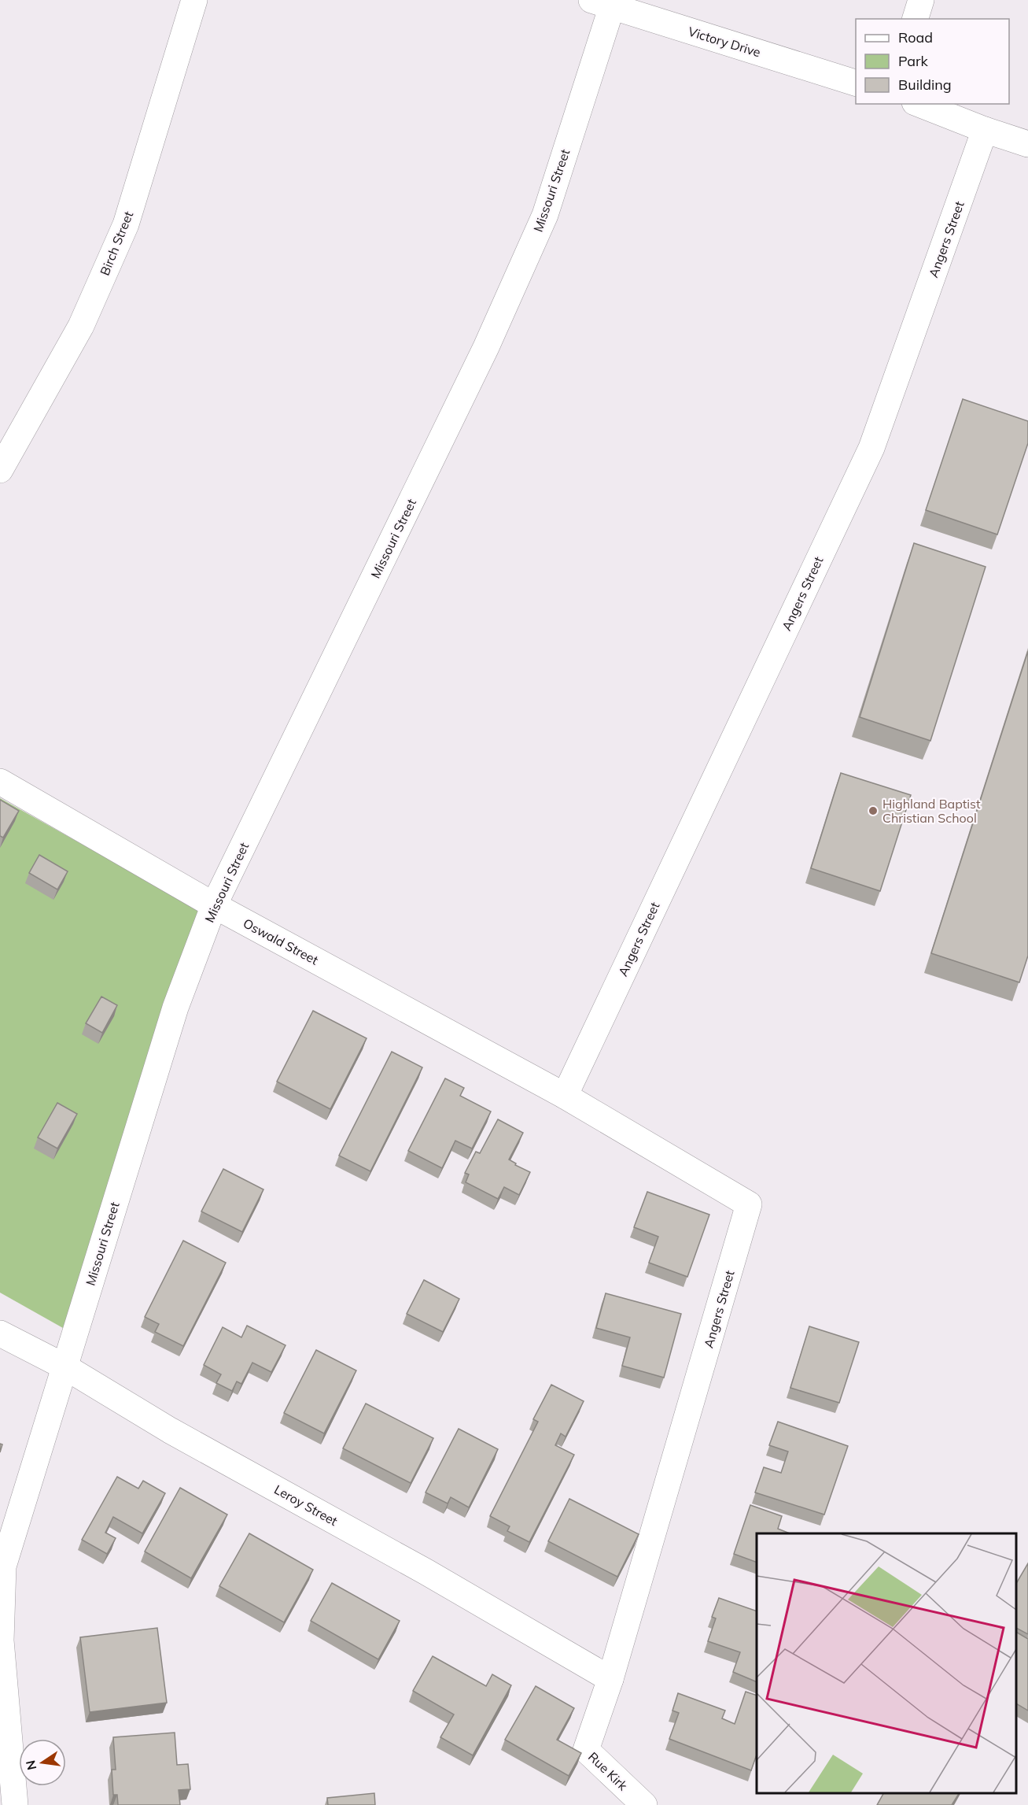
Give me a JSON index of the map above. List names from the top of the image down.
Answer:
{
  "streets": {
    "street": [
      "Victory Drive",
      "Missouri Street",
      "Angers Street",
      "Birch Street",
      "Oswald Street",
      "Leroy Street",
      "Rue Kirk"
    ]
  },
  "crossings": [
    ["Victory Drive", "Missouri Street"],
    ["Missouri Street", "Oswald Street"],
    ["Missouri Street", "Leroy Street"],
    ["Angers Street", "Oswald Street"],
    ["Angers Street", "Leroy Street"],
    ["Angers Street", "Rue Kirk"],
    ["Leroy Street", "Rue Kirk"]
  ],
  "places": ["Highland Baptist Christian School"],
  "legend": ["Road", "Park", "Building"],
  "north": "left"
}
